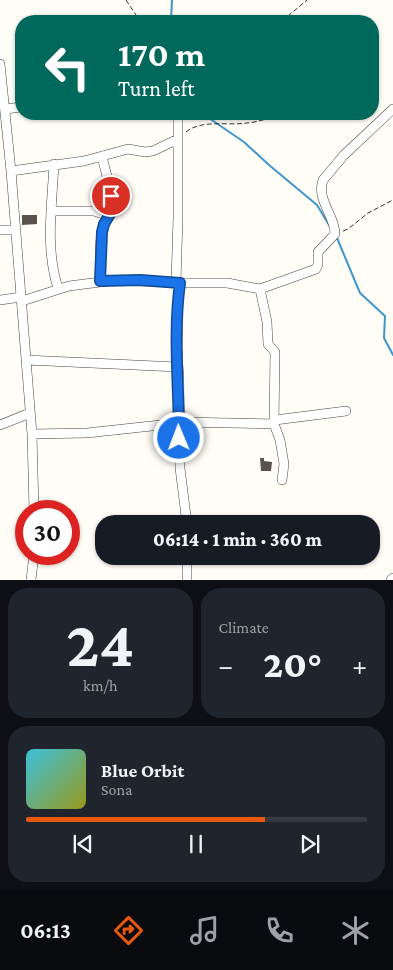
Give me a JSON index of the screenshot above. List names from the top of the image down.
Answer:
{
  "page": {
    "turn": ["170 m", "Turn left"],
    "limit": "30",
    "trip": "06:14 · 1 min · 360 m",
    "tile": [
      ["24", "km/h"],
      "Climate"
    ],
    "heat": ["−", "20°", "+"],
    "song": ["Blue Orbit", "Sona"],
    "tabs": "06:13"
  }
}
